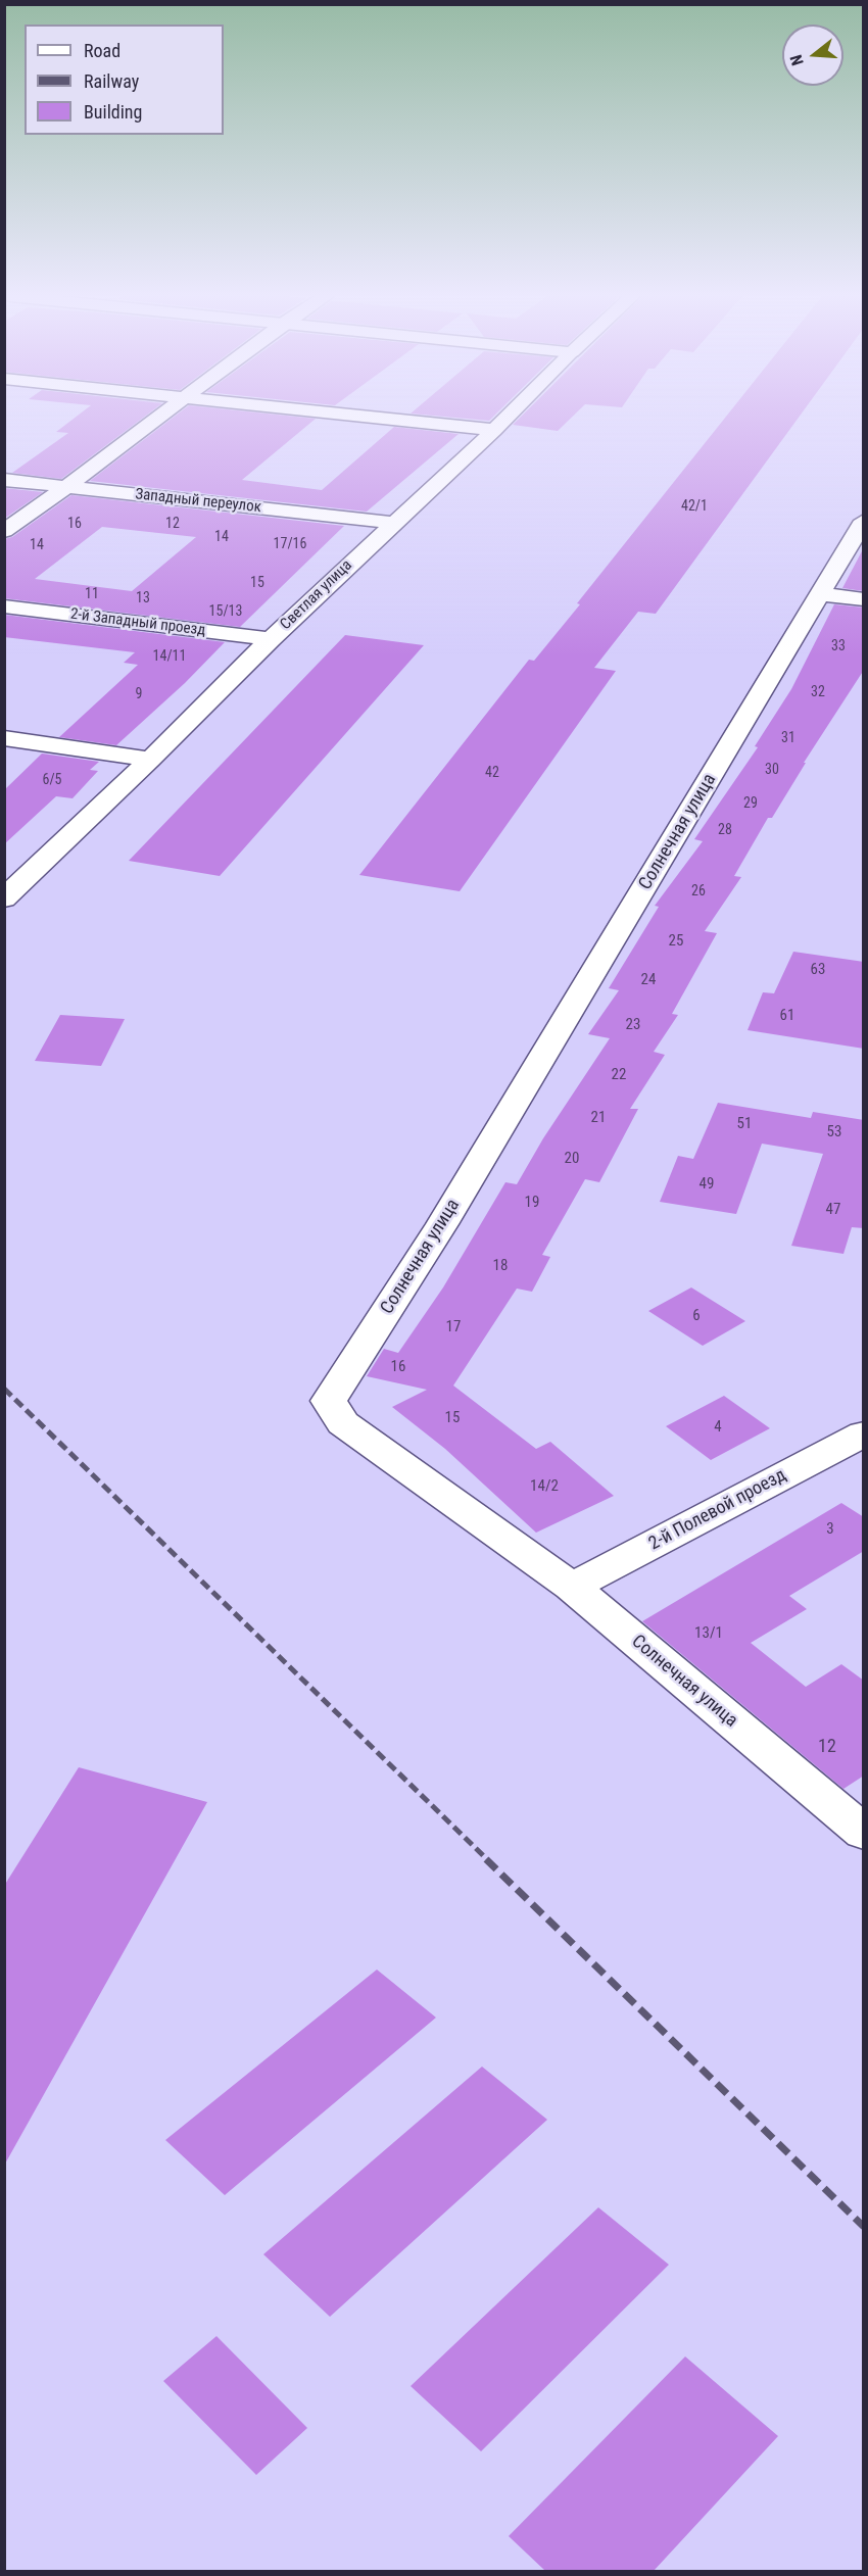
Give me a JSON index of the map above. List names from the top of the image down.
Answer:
{
  "streets": {
    "street": [
      "Западный переулок",
      "Светлая улица",
      "2-й Западный проезд",
      "Солнечная улица",
      "2-й Полевой проезд"
    ]
  },
  "crossings": [
    ["Западный переулок", "Светлая улица"],
    ["Светлая улица", "2-й Западный проезд"],
    ["Солнечная улица", "2-й Полевой проезд"]
  ],
  "house_numbers": [
    "42/1",
    "16",
    "12",
    "14",
    "17/16",
    "14",
    "15",
    "11",
    "13",
    "15/13",
    "33",
    "14/11",
    "32",
    "9",
    "31",
    "30",
    "42",
    "6/5",
    "29",
    "28",
    "26",
    "25",
    "63",
    "24",
    "61",
    "23",
    "22",
    "21",
    "51",
    "53",
    "20",
    "49",
    "19",
    "47",
    "18",
    "6",
    "17",
    "16",
    "15",
    "4",
    "14/2",
    "3",
    "13/1",
    "12"
  ],
  "legend": ["Road", "Railway", "Building"],
  "north": "left"
}
